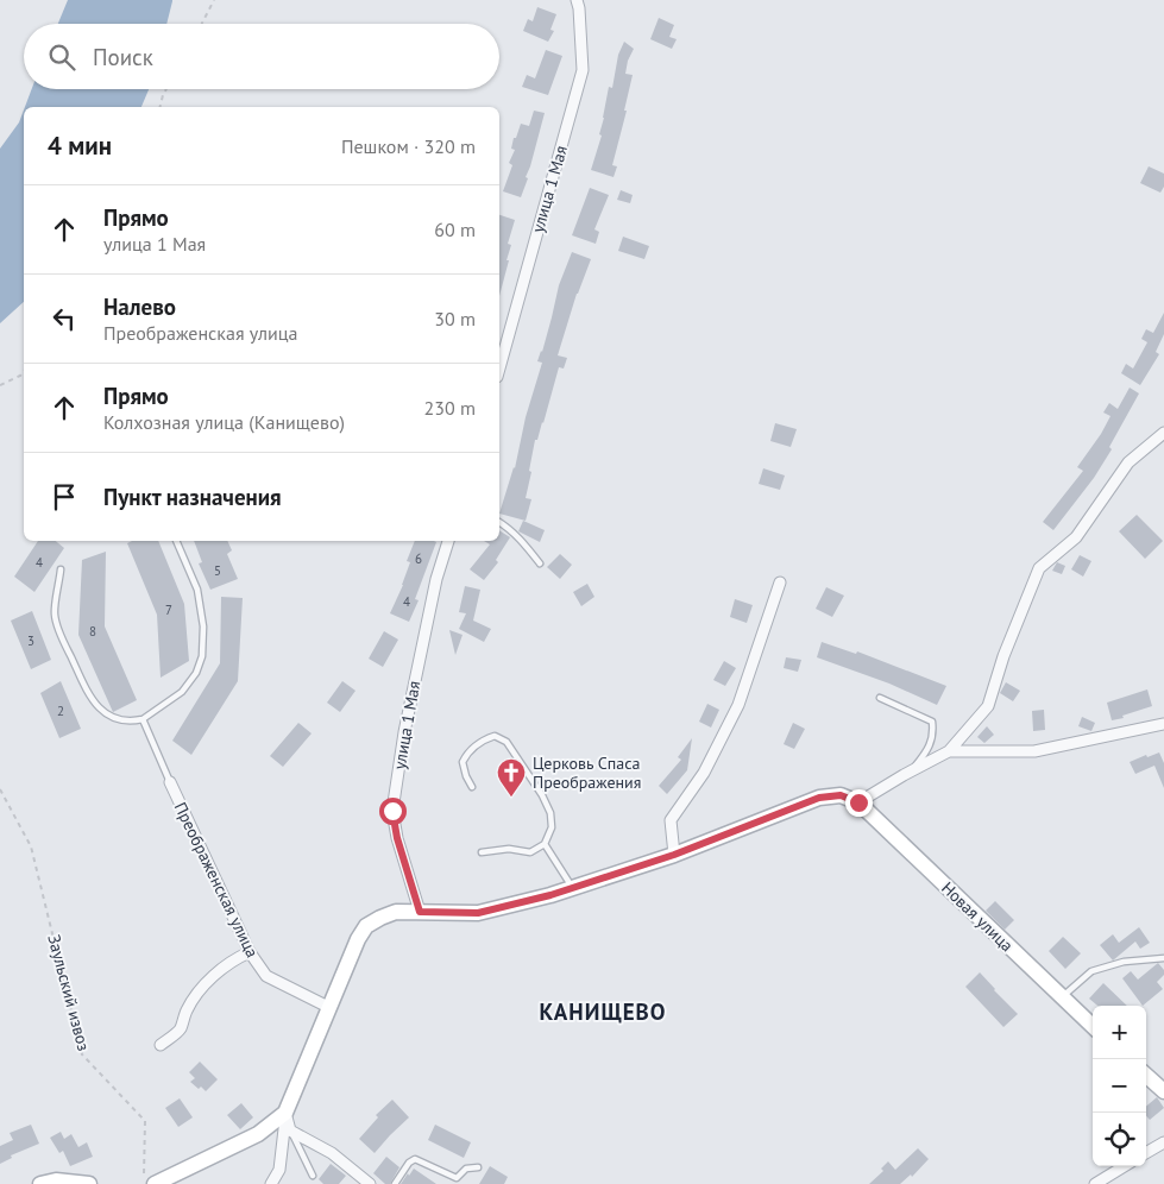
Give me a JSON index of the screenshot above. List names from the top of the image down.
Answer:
{
  "streets": {
    "street": ["улица 1 Мая", "Преображенская улица", "Новая улица"],
    "path": ["Заульский извоз"]
  },
  "districts": ["КАНИЩЕВО"],
  "places": {
    "church": ["Церковь Спаса Преображения"]
  },
  "house_numbers": [
    "6",
    "4",
    "5",
    "4",
    "7",
    "8",
    "3",
    "2"
  ],
  "page": {
    "search": "Поиск",
    "heading": ["4 мин", "Пешком · 320 m"],
    "list": [
      ["Прямо", "улица 1 Мая", "60 m"],
      ["Налево", "Преображенская улица", "30 m"],
      ["Прямо", "Колхозная улица (Канищево)", "230 m"],
      "Пункт назначения"
    ],
    "map_buttons": ["+", "−"]
  }
}
